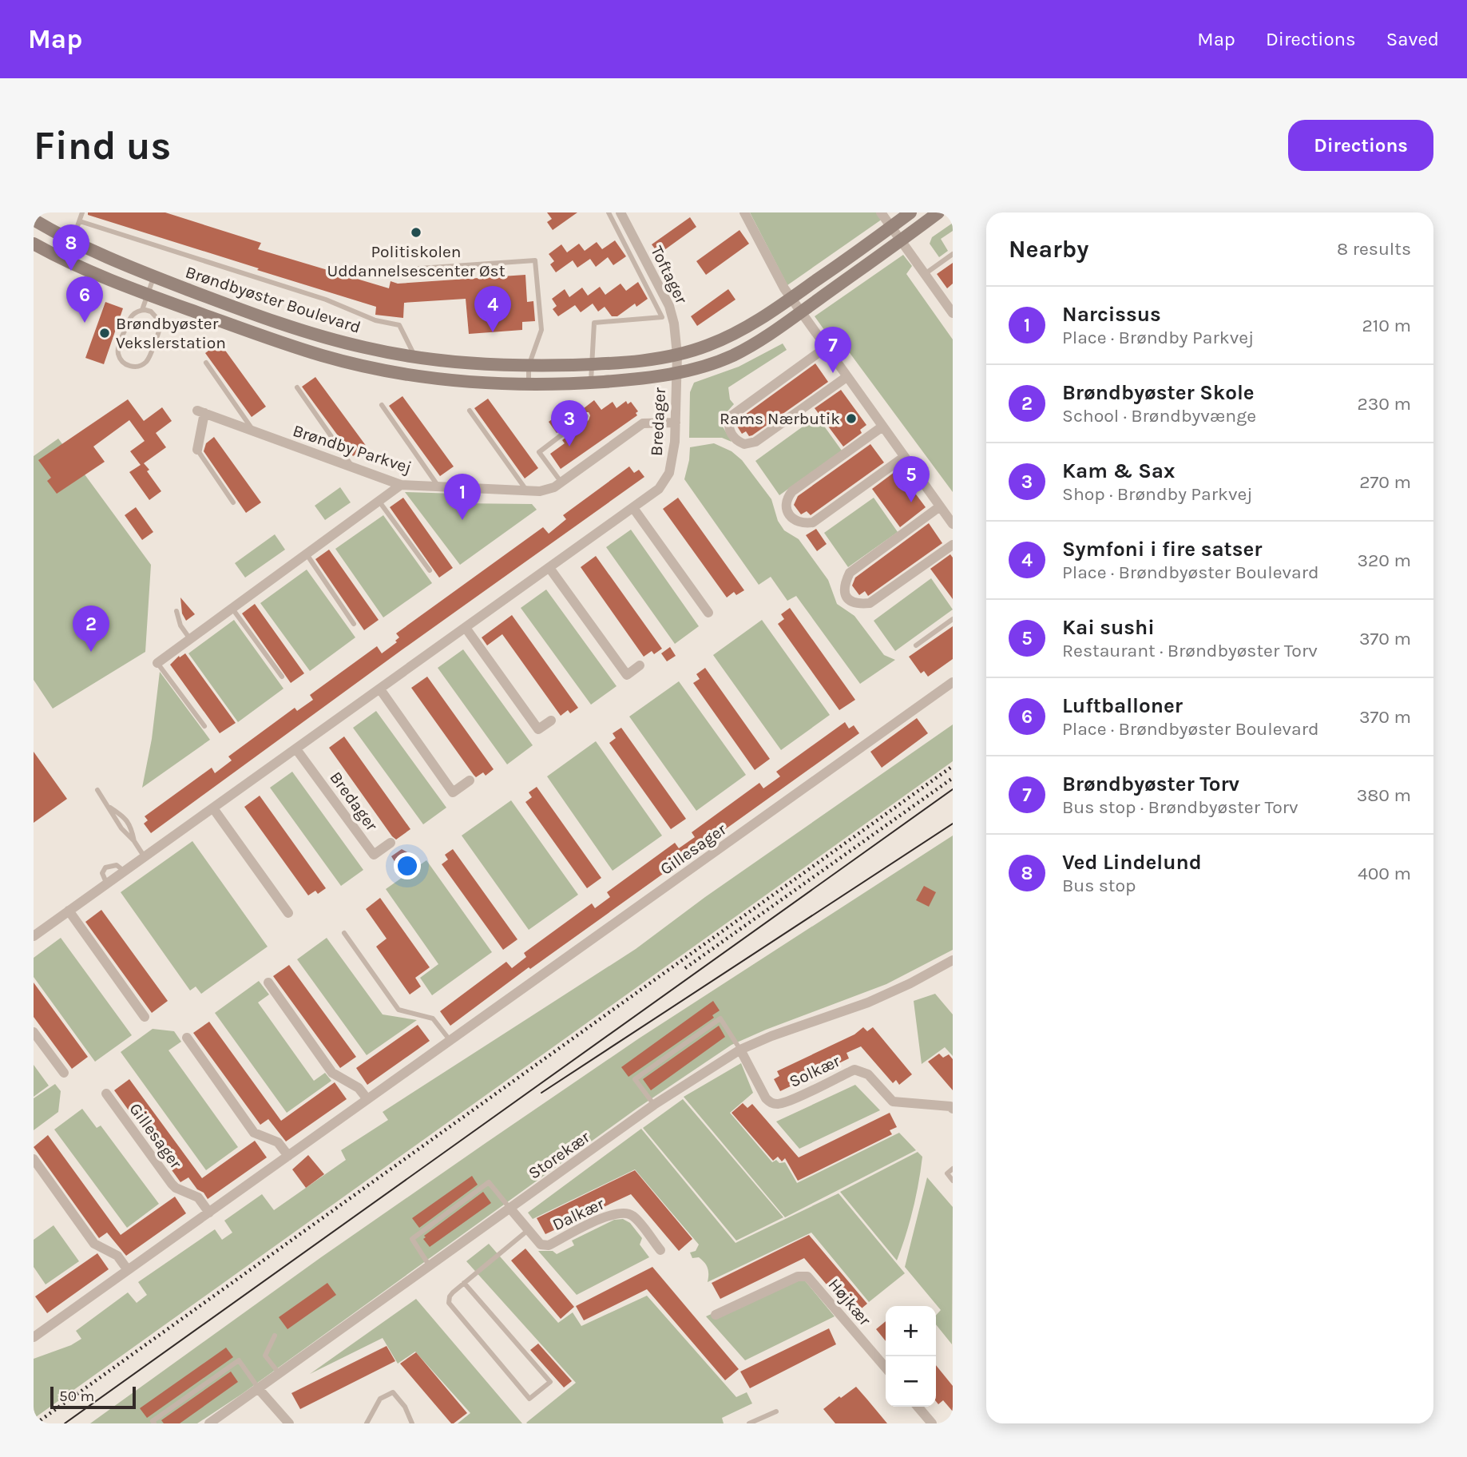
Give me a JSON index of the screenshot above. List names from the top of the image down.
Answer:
{
  "streets": {
    "street": [
      "Toftager",
      "Brøndbyøster Boulevard",
      "Bredager",
      "Brøndby Parkvej",
      "Gillesager",
      "Solkær",
      "Storekær",
      "Dalkær",
      "Højkær"
    ]
  },
  "crossings": [
    ["Toftager", "Brøndbyøster Boulevard"],
    ["Toftager", "Bredager"],
    ["Brøndbyøster Boulevard", "Bredager"],
    ["Bredager", "Brøndby Parkvej"],
    ["Solkær", "Storekær"],
    ["Storekær", "Dalkær"]
  ],
  "places": ["Politiskolen Uddannelsescenter Øst", "Brøndbyøster Vekslerstation", "Rams Nærbutik"],
  "scale_bar": "50 m",
  "page": {
    "header": "Map",
    "nav": ["Map", "Directions", "Saved"],
    "buttons": "Directions",
    "title": "Find us",
    "heading": ["Nearby", "8 results"],
    "pins": [
      "8",
      "6",
      "4",
      "7",
      "3",
      "5",
      "1",
      "2"
    ],
    "list": [
      {
        "mark": "1",
        "name": "Narcissus",
        "note": "Place · Brøndby Parkvej",
        "value": "210 m"
      },
      {
        "mark": "2",
        "name": "Brøndbyøster Skole",
        "note": "School · Brøndbyvænge",
        "value": "230 m"
      },
      {
        "mark": "3",
        "name": "Kam & Sax",
        "note": "Shop · Brøndby Parkvej",
        "value": "270 m"
      },
      {
        "mark": "4",
        "name": "Symfoni i fire satser",
        "note": "Place · Brøndbyøster Boulevard",
        "value": "320 m"
      },
      {
        "mark": "5",
        "name": "Kai sushi",
        "note": "Restaurant · Brøndbyøster Torv",
        "value": "370 m"
      },
      {
        "mark": "6",
        "name": "Luftballoner",
        "note": "Place · Brøndbyøster Boulevard",
        "value": "370 m"
      },
      {
        "mark": "7",
        "name": "Brøndbyøster Torv",
        "note": "Bus stop · Brøndbyøster Torv",
        "value": "380 m"
      },
      {
        "mark": "8",
        "name": "Ved Lindelund",
        "note": "Bus stop",
        "value": "400 m"
      }
    ],
    "map_buttons": ["+", "−"],
    "scale": "50 m"
  }
}
